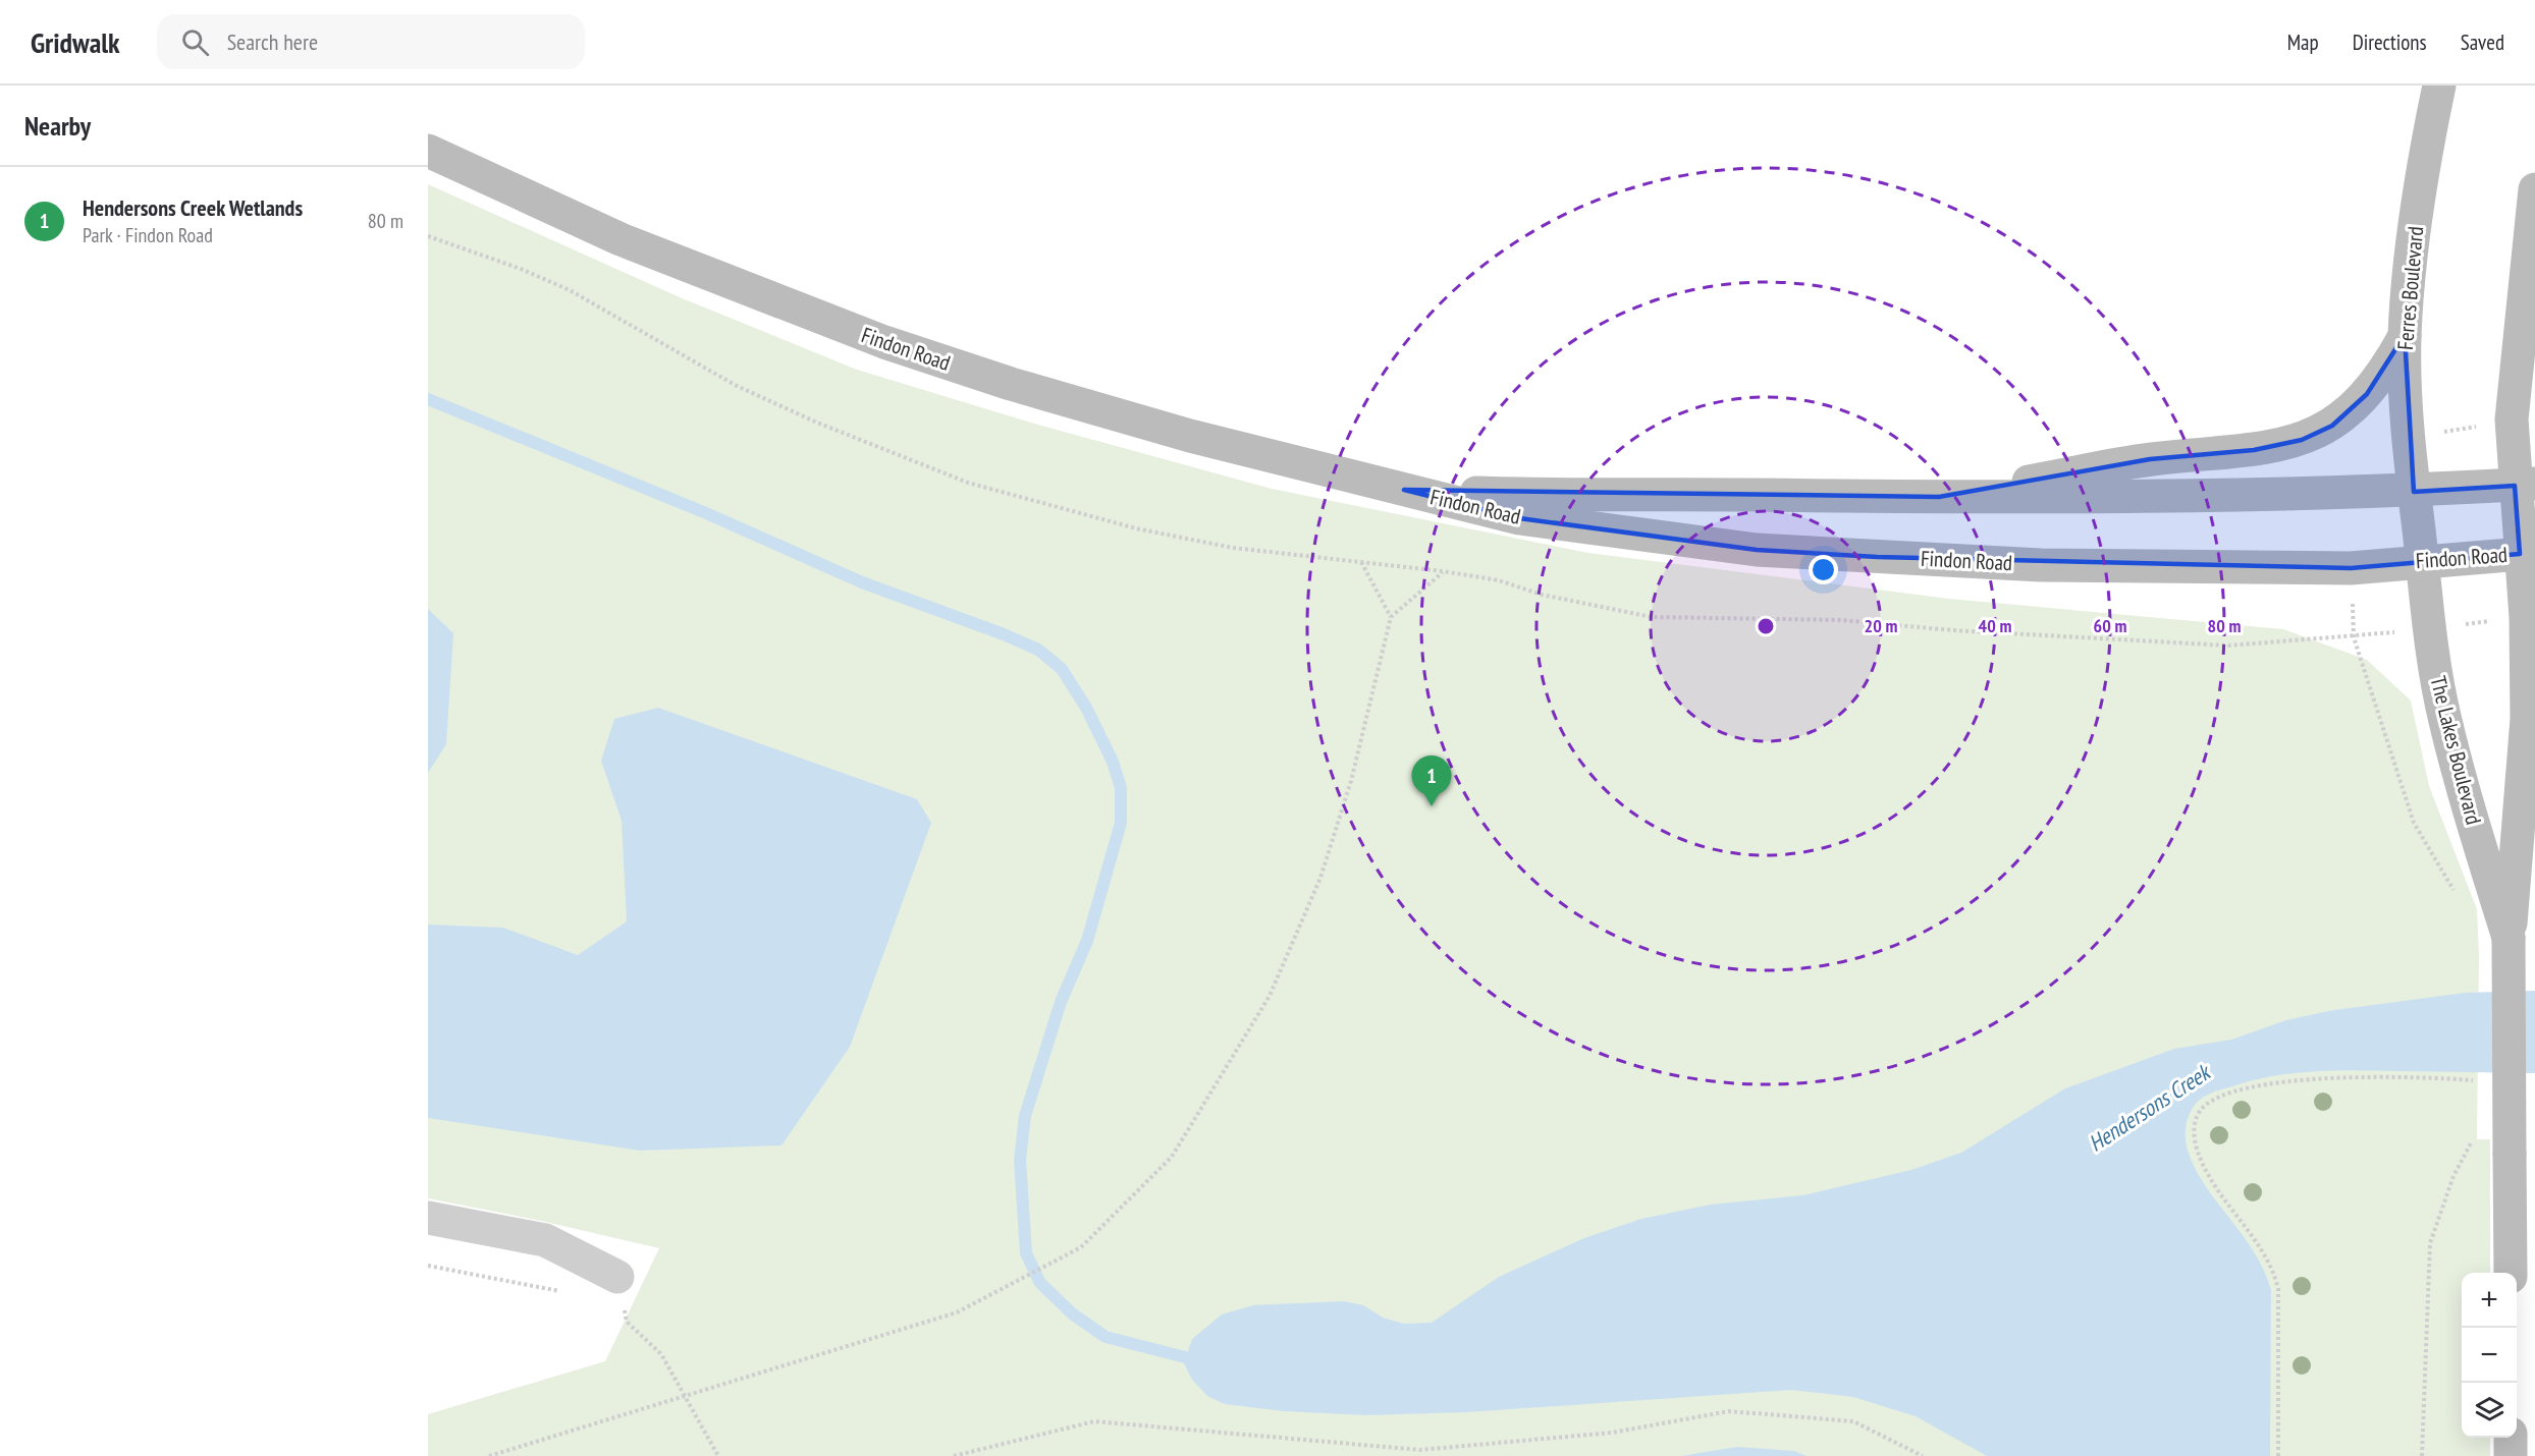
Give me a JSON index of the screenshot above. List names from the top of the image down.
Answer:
{
  "streets": {
    "street": ["Ferres Boulevard", "Findon Road", "The Lakes Boulevard"]
  },
  "crossings": [
    ["Ferres Boulevard", "Findon Road"],
    ["Ferres Boulevard", "The Lakes Boulevard"],
    ["Findon Road", "The Lakes Boulevard"]
  ],
  "water": ["Hendersons Creek"],
  "page": {
    "header": "Gridwalk",
    "search": "Search here",
    "nav": ["Map", "Directions", "Saved"],
    "heading": "Nearby",
    "list": [
      {
        "mark": "1",
        "name": "Hendersons Creek Wetlands",
        "note": "Park · Findon Road",
        "value": "80 m"
      }
    ],
    "pins": "1",
    "map_buttons": ["+", "−"]
  },
  "rings": [
    "20 m",
    "40 m",
    "60 m",
    "80 m"
  ]
}
